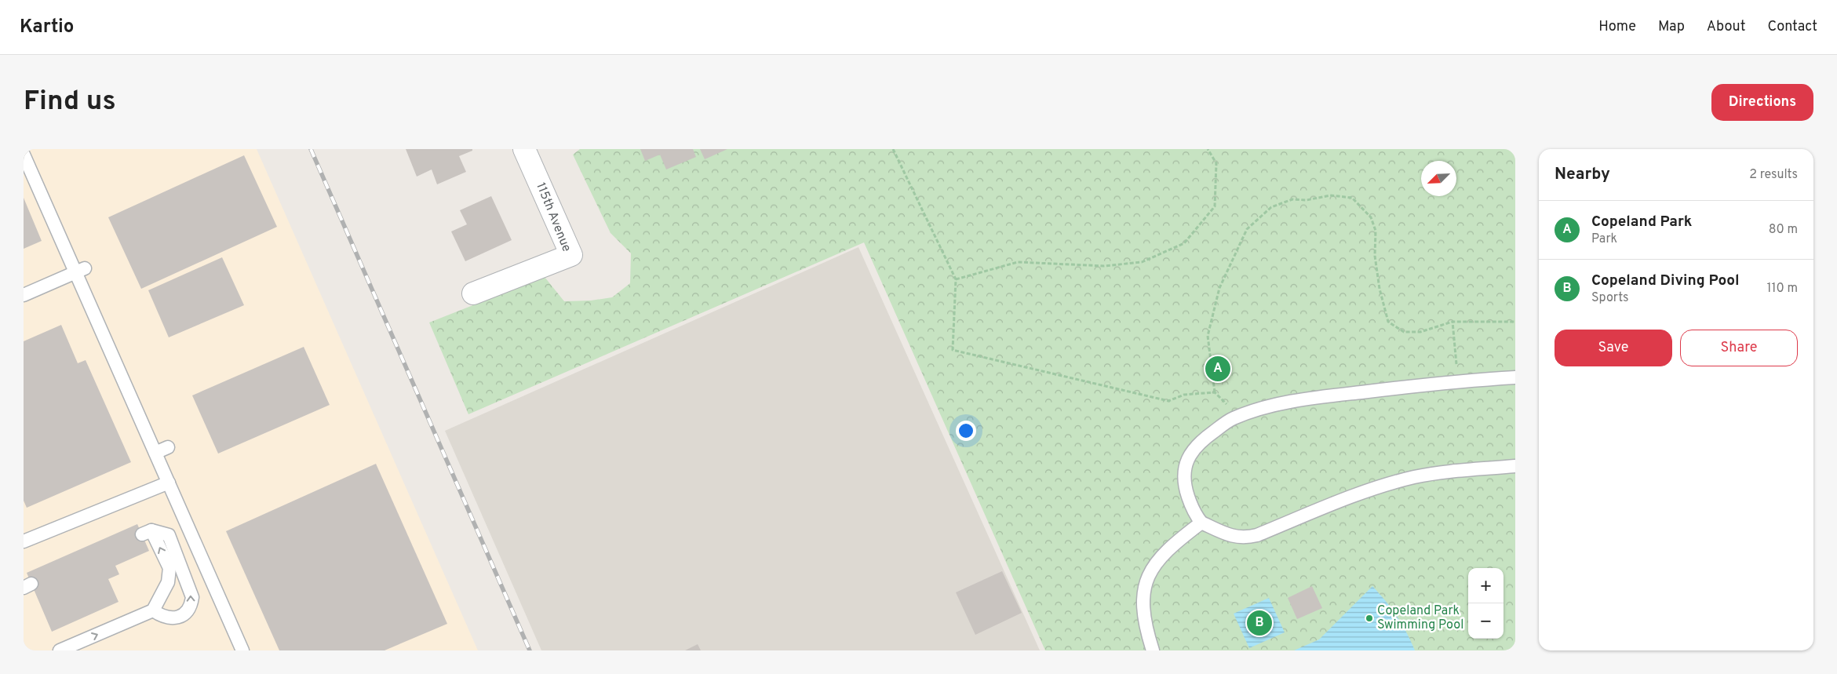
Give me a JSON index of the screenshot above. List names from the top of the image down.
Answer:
{
  "streets": {
    "street": ["115th Avenue"]
  },
  "places": ["Copeland Park Swimming Pool"],
  "north": "bottom left",
  "page": {
    "header": "Kartio",
    "nav": [
      "Home",
      "Map",
      "About",
      "Contact"
    ],
    "buttons": [
      "Directions",
      ["Save", "Share"]
    ],
    "title": "Find us",
    "heading": ["Nearby", "2 results"],
    "list": [
      {
        "mark": "A",
        "name": "Copeland Park",
        "note": "Park",
        "value": "80 m"
      },
      {
        "mark": "B",
        "name": "Copeland Diving Pool",
        "note": "Sports",
        "value": "110 m"
      }
    ],
    "pins": ["A", "B"],
    "map_buttons": ["+", "−"]
  }
}
